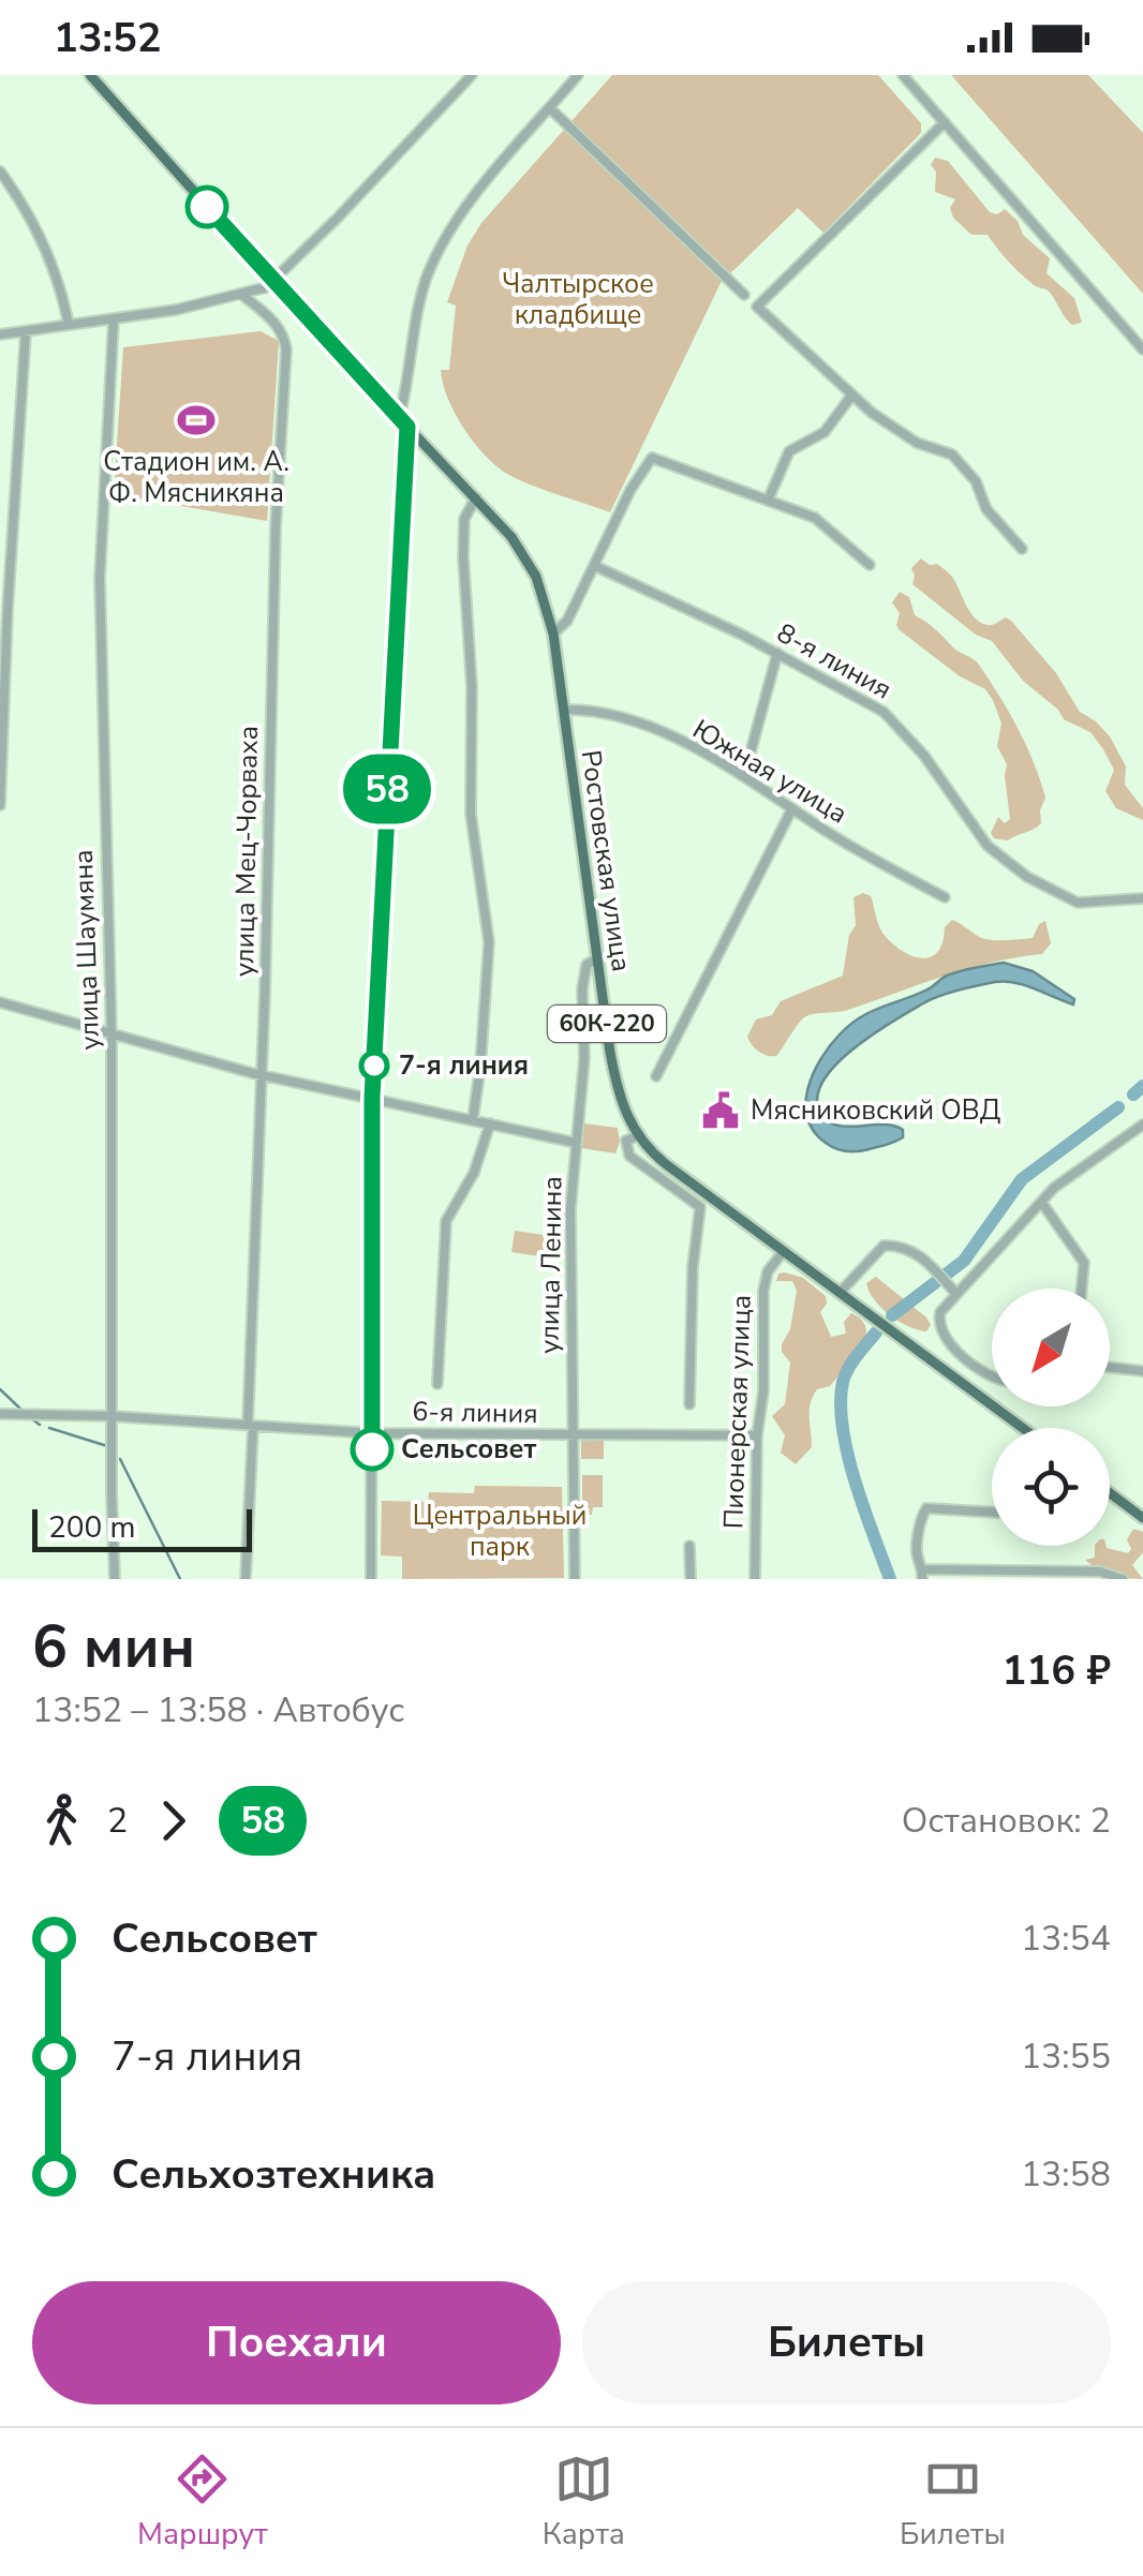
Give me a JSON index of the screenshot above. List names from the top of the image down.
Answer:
{
  "streets": {
    "main road": ["Ростовская улица", "60К-220"],
    "street": [
      "8-я линия",
      "Южная улица",
      "улица Мец-Чорваха",
      "улица Шаумяна",
      "улица Ленина",
      "Пионерская улица",
      "6-я линия"
    ]
  },
  "crossings": [
    ["Южная улица", "Ростовская улица"],
    ["улица Мец-Чорваха", "6-я линия"],
    ["Ростовская улица", "улица Ленина"],
    ["Ростовская улица", "Пионерская улица"],
    ["улица Шаумяна", "6-я линия"],
    ["улица Ленина", "6-я линия"],
    ["Пионерская улица", "6-я линия"]
  ],
  "parks": ["Чалтырское кладбище", "Центральный парк"],
  "places": {
    "sports": ["Стадион им. А. Ф. Мясникяна"],
    "other": ["7-я линия", "Сельсовет"],
    "public building": ["Мясниковский ОВД"]
  },
  "lines": ["bus line 58"],
  "scale_bar": "200 m",
  "north": "bottom left",
  "page": {
    "status": "13:52",
    "on_map": "58",
    "scale": "200 m",
    "heading": ["6 мин", "13:52 – 13:58 · Автобус", "116 ₽"],
    "legs": ["2", "58", "Остановок: 2"],
    "list": [
      {
        "name": "Сельсовет",
        "value": "13:54"
      },
      {
        "name": "7-я линия",
        "value": "13:55"
      },
      {
        "name": "Сельхозтехника",
        "value": "13:58"
      }
    ],
    "buttons": ["Поехали", "Билеты"],
    "tabs": ["Маршрут", "Карта", "Билеты"]
  }
}
